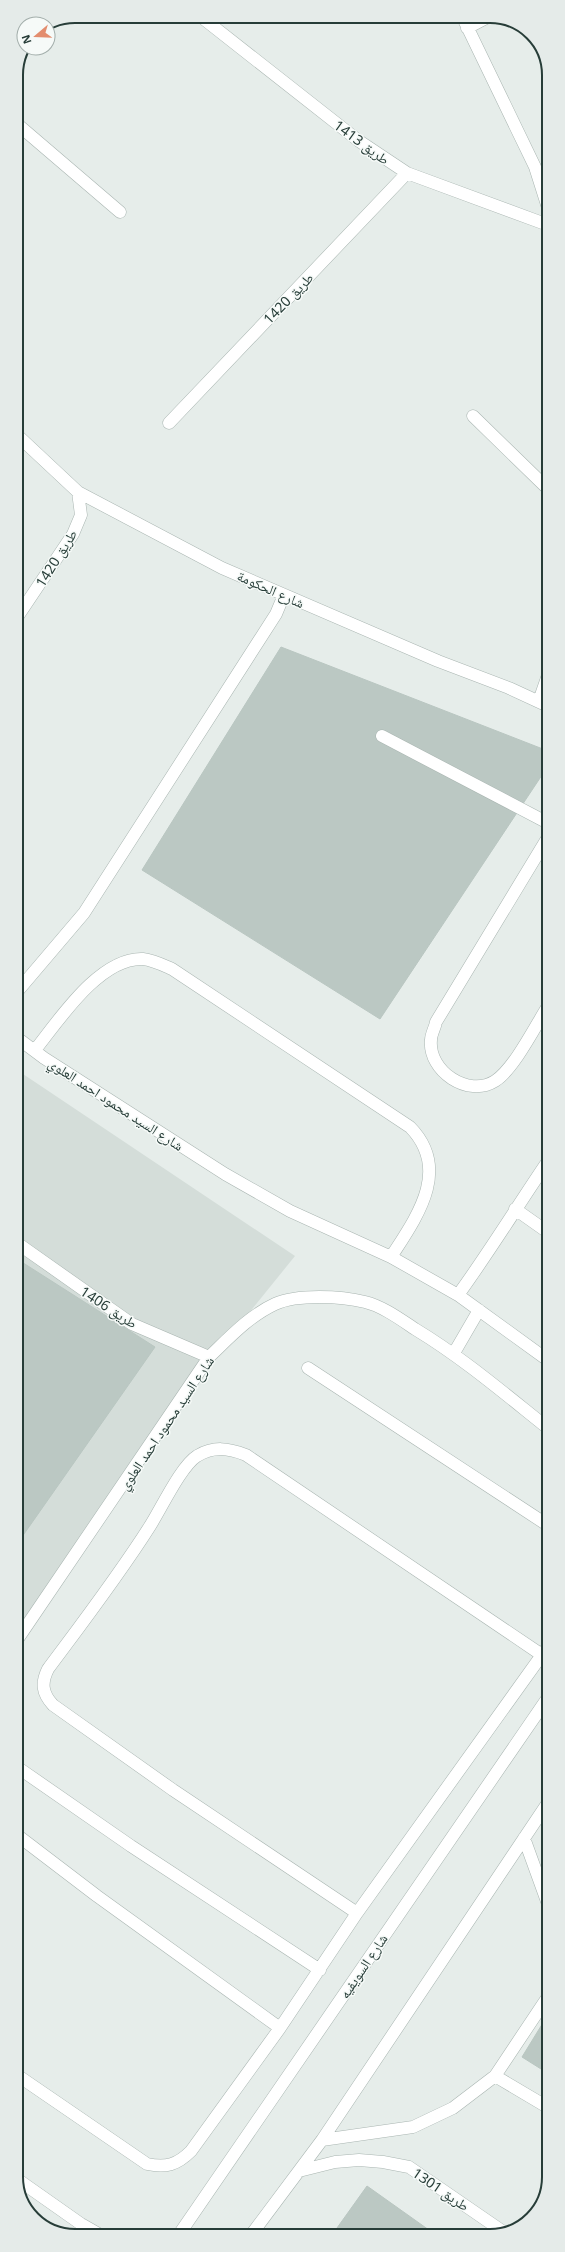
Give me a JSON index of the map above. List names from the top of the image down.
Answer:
{
  "streets": {
    "street": [
      "طريق 1413",
      "طريق 1420",
      "شارع الحكومة",
      "شارع السيد محمود احمد العلوي",
      "طريق 1406",
      "شارع السويفيه",
      "طريق 1301"
    ]
  },
  "crossings": [
    ["طريق 1413", "طريق 1420"],
    ["طريق 1420", "شارع الحكومة"],
    ["شارع السيد محمود احمد العلوي", "طريق 1406"]
  ],
  "north": "left"
}
